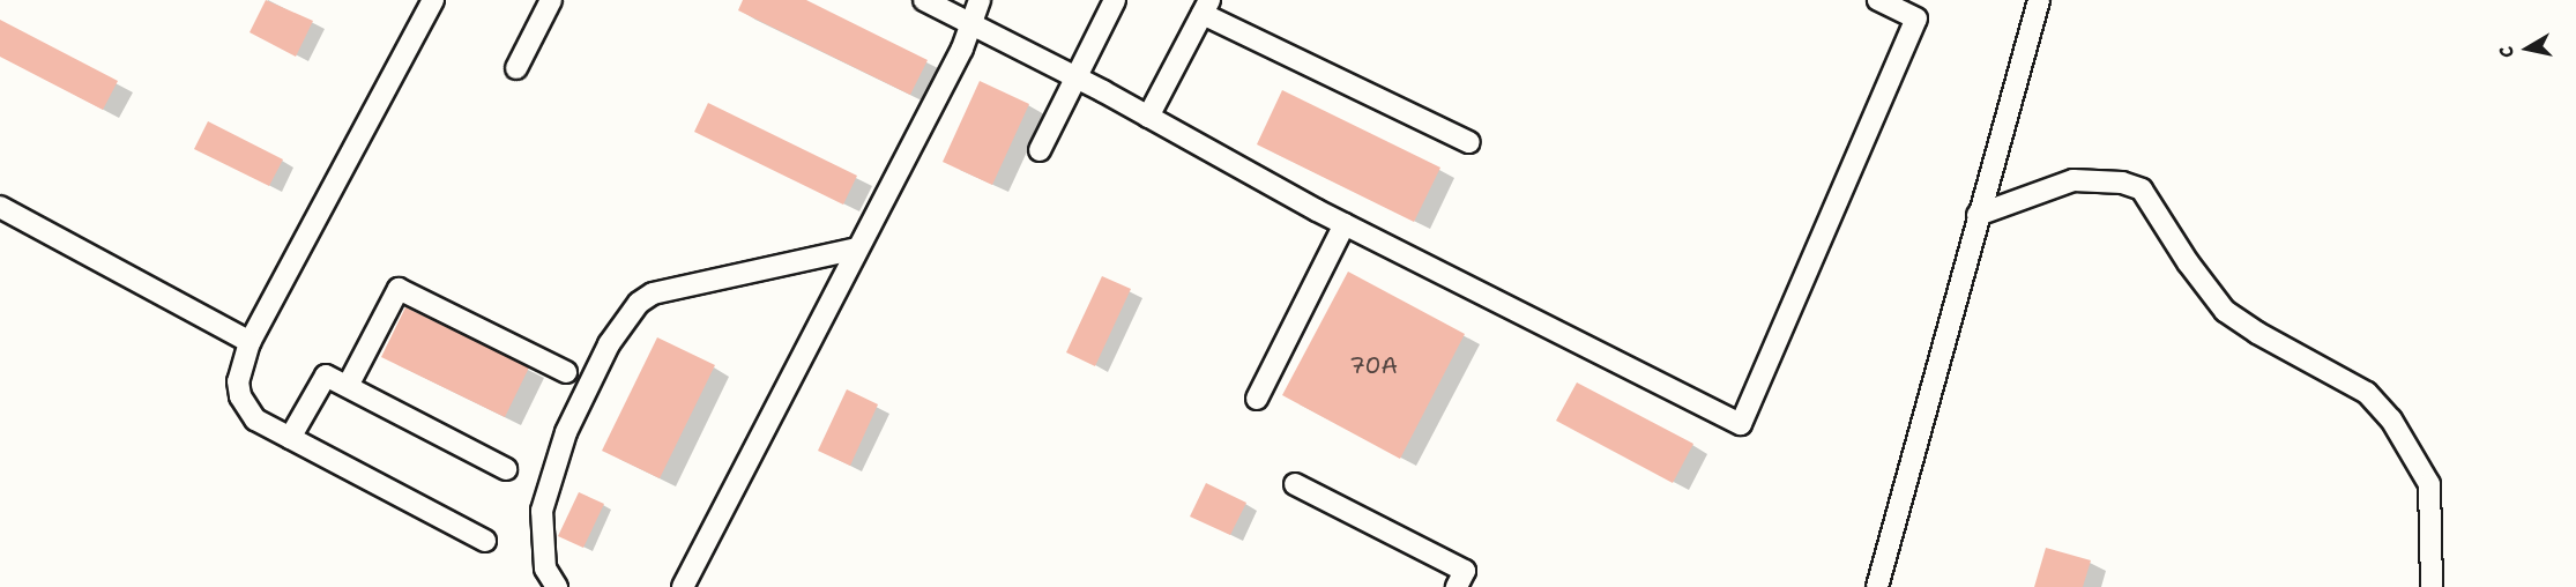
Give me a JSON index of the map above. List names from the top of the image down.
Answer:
{
  "house_numbers": ["70А"],
  "north": "left"
}
